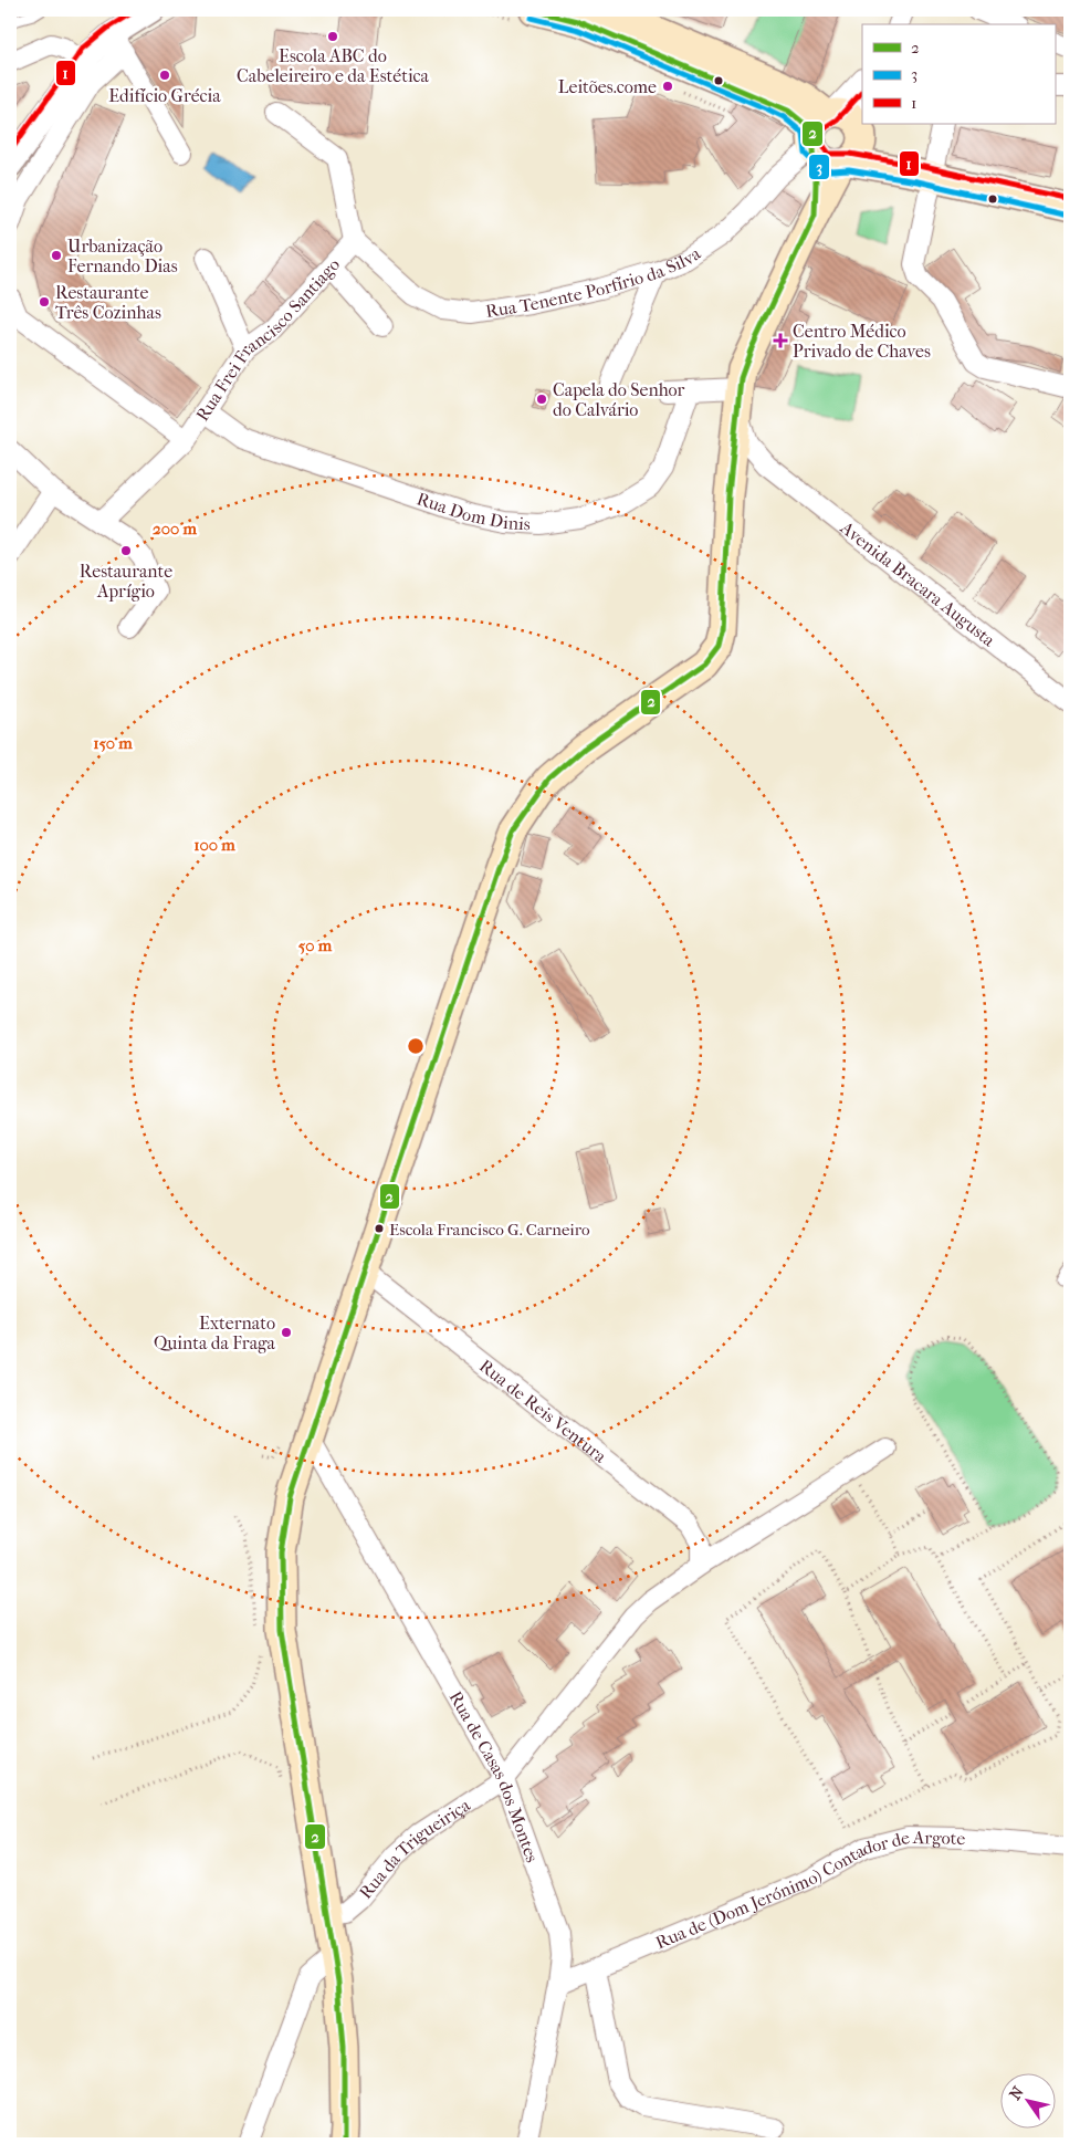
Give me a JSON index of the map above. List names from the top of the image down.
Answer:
{
  "streets": {
    "street": [
      "Rua Tenente Porfírio da Silva",
      "Rua Frei Francisco Santiago",
      "Rua Dom Dinis",
      "Avenida Bracara Augusta",
      "Rua de Reis Ventura",
      "Rua de Casas dos Montes",
      "Rua da Trigueiriça",
      "Rua de (Dom Jerónimo) Contador de Argote"
    ]
  },
  "crossings": [
    ["Rua Tenente Porfírio da Silva", "Rua Frei Francisco Santiago"],
    ["Rua Frei Francisco Santiago", "Rua Dom Dinis"],
    ["Rua de Reis Ventura", "Rua da Trigueiriça"],
    ["Rua de Casas dos Montes", "Rua da Trigueiriça"],
    ["Rua de Casas dos Montes", "Rua de (Dom Jerónimo) Contador de Argote"]
  ],
  "places": {
    "other": [
      "Escola ABC do Cabeleireiro e da Estética",
      "Edifício Grécia",
      "Leitões.come",
      "Urbanização Fernando Dias",
      "Restaurante Três Cozinhas",
      "Capela do Senhor do Calvário",
      "Restaurante Aprígio",
      "Escola Francisco G. Carneiro",
      "Externato Quinta da Fraga"
    ],
    "health": ["Centro Médico Privado de Chaves"]
  },
  "lines": ["transit line 2", "transit line 1", "transit line 3"],
  "legend": ["2", "3", "1"],
  "north": "top left",
  "rings": [
    "200 m",
    "150 m",
    "100 m",
    "50 m"
  ]
}
